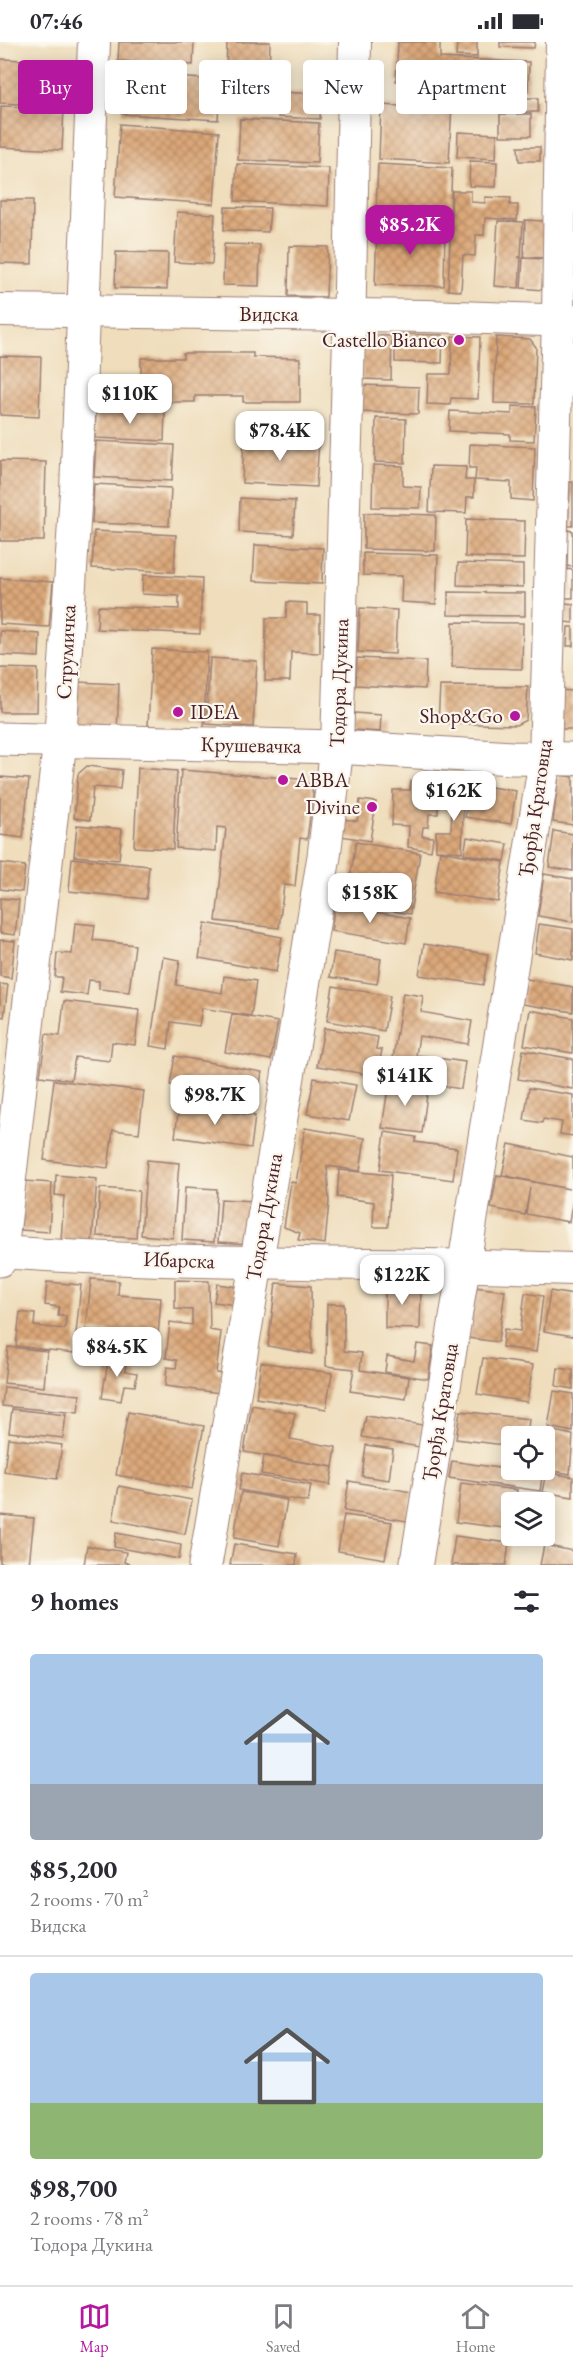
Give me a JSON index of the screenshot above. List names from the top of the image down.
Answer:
{
  "streets": {
    "main road": ["Струмичка", "Тодора Дукина", "Крушевачка"],
    "street": ["Видска", "Ђорђа Кратовца", "Ибарска"]
  },
  "crossings": [
    ["Видска", "Струмичка"],
    ["Видска", "Тодора Дукина"],
    ["Видска", "Ђорђа Кратовца"],
    ["Струмичка", "Крушевачка"],
    ["Струмичка", "Ибарска"],
    ["Тодора Дукина", "Крушевачка"],
    ["Тодора Дукина", "Ибарска"],
    ["Крушевачка", "Ђорђа Кратовца"],
    ["Ђорђа Кратовца", "Ибарска"]
  ],
  "places": [
    "Castello Bianco",
    "IDEA",
    "Shop&Go",
    "ABBA",
    "Divine"
  ],
  "page": {
    "status": "07:46",
    "chip": [
      "Buy",
      "Rent",
      "Filters",
      "New",
      "Apartment"
    ],
    "price": [
      "$85.2K",
      "$110K",
      "$78.4K",
      "$162K",
      "$158K",
      "$141K",
      "$98.7K",
      "$122K",
      "$84.5K"
    ],
    "heading": "9 homes",
    "list": [
      {
        "name": "$85,200",
        "note": "2 rooms · 70 m² · Видска"
      },
      {
        "name": "$98,700",
        "note": "2 rooms · 78 m² · Тодора Дукина"
      }
    ],
    "tabs": ["Map", "Saved", "Home"]
  }
}
